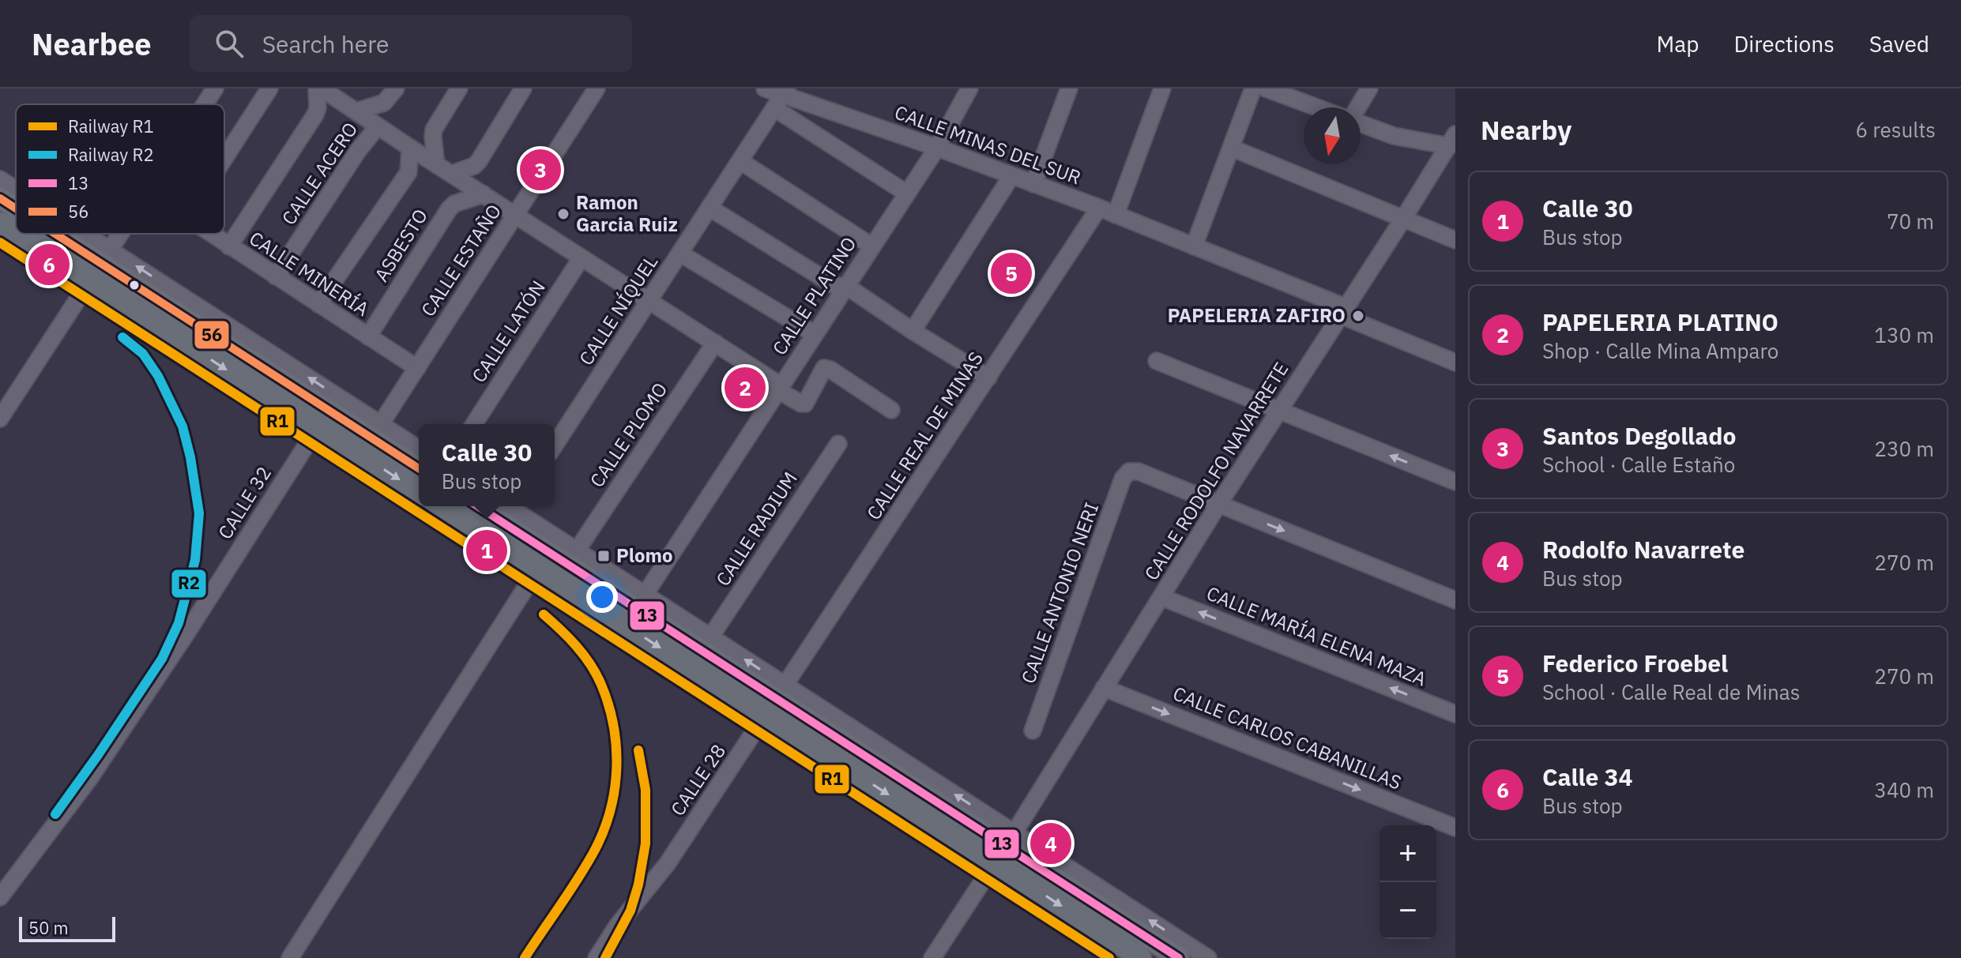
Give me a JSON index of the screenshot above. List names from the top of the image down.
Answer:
{
  "streets": {
    "street": [
      "CALLE MINAS DEL SUR",
      "CALLE ACERO",
      "ASBESTO",
      "CALLE ESTAÑO",
      "CALLE MINERÍA",
      "CALLE PLATINO",
      "CALLE NÍQUEL",
      "CALLE LATÓN",
      "CALLE PLOMO",
      "CALLE REAL DE MINAS",
      "CALLE RODOLFO NAVARRETE",
      "CALLE 32",
      "CALLE RADIUM",
      "CALLE ANTONIO NERI",
      "CALLE MARÍA ELENA MAZA",
      "CALLE CARLOS CABANILLAS",
      "CALLE 28"
    ]
  },
  "crossings": [
    ["CALLE MINAS DEL SUR", "CALLE PLATINO"],
    ["CALLE MINAS DEL SUR", "CALLE NÍQUEL"],
    ["CALLE MINAS DEL SUR", "CALLE REAL DE MINAS"],
    ["CALLE MINAS DEL SUR", "CALLE RODOLFO NAVARRETE"],
    ["CALLE ACERO", "CALLE MINERÍA"],
    ["ASBESTO", "CALLE MINERÍA"],
    ["CALLE ESTAÑO", "CALLE MINERÍA"],
    ["CALLE REAL DE MINAS", "CALLE 28"],
    ["CALLE RODOLFO NAVARRETE", "CALLE ANTONIO NERI"],
    ["CALLE RODOLFO NAVARRETE", "CALLE MARÍA ELENA MAZA"],
    ["CALLE RODOLFO NAVARRETE", "CALLE CARLOS CABANILLAS"]
  ],
  "one_way": ["CALLE CARLOS CABANILLAS"],
  "places": {
    "other": ["Ramon Garcia Ruiz", "PAPELERIA ZAFIRO"],
    "transit": ["Plomo"]
  },
  "lines": [
    "transit line 56",
    "rail line R1",
    "rail line R2",
    "transit line 13"
  ],
  "legend": [
    "Railway R1",
    "Railway R2",
    "13",
    "56"
  ],
  "scale_bar": "50 m",
  "north": "bottom",
  "page": {
    "header": "Nearbee",
    "search": "Search here",
    "nav": ["Map", "Directions", "Saved"],
    "heading": ["Nearby", "6 results"],
    "pins": [
      "3",
      "6",
      "5",
      "2",
      "1",
      "4"
    ],
    "list": [
      {
        "mark": "1",
        "name": "Calle 30",
        "note": "Bus stop",
        "value": "70 m"
      },
      {
        "mark": "2",
        "name": "PAPELERIA PLATINO",
        "note": "Shop · Calle Mina Amparo",
        "value": "130 m"
      },
      {
        "mark": "3",
        "name": "Santos Degollado",
        "note": "School · Calle Estaño",
        "value": "230 m"
      },
      {
        "mark": "4",
        "name": "Rodolfo Navarrete",
        "note": "Bus stop",
        "value": "270 m"
      },
      {
        "mark": "5",
        "name": "Federico Froebel",
        "note": "School · Calle Real de Minas",
        "value": "270 m"
      },
      {
        "mark": "6",
        "name": "Calle 34",
        "note": "Bus stop",
        "value": "340 m"
      }
    ],
    "popup": ["Calle 30", "Bus stop"],
    "map_buttons": ["+", "−"],
    "scale": "50 m"
  }
}
